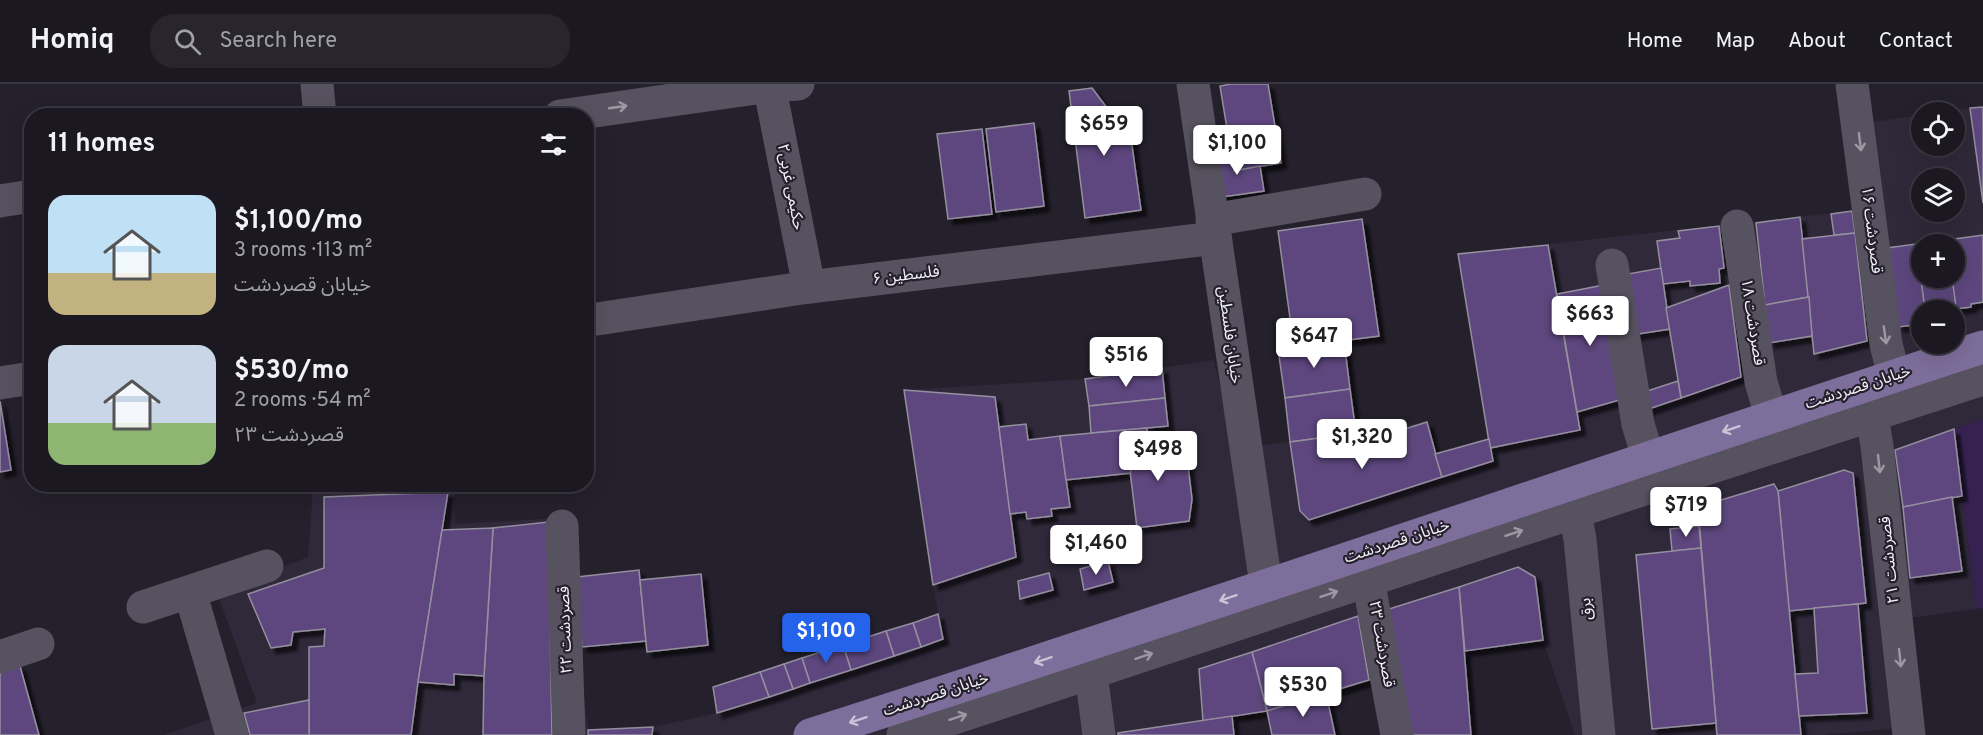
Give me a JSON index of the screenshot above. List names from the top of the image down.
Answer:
{
  "streets": {
    "main road": ["خیابان قصردشت"],
    "street": [
      "حکیمی غربی۲",
      "قصردشت ۱۶",
      "فلسطین ۶",
      "قصردشت ۱۸",
      "خیابان فلسطین",
      "قصردشت ۲۱",
      "برق",
      "قصردشت ۲۲",
      "قصردشت ۲۳"
    ]
  },
  "crossings": [
    ["حکیمی غربی۲", "فلسطین ۶"],
    ["قصردشت ۱۶", "خیابان قصردشت"],
    ["قصردشت ۱۶", "قصردشت ۲۱"],
    ["فلسطین ۶", "خیابان فلسطین"],
    ["قصردشت ۱۸", "خیابان قصردشت"],
    ["خیابان فلسطین", "خیابان قصردشت"],
    ["خیابان قصردشت", "قصردشت ۲۱"],
    ["خیابان قصردشت", "برق"],
    ["خیابان قصردشت", "قصردشت ۲۳"]
  ],
  "one_way": ["قصردشت ۱۶", "خیابان قصردشت", "قصردشت ۲۱"],
  "page": {
    "header": "Homiq",
    "search": "Search here",
    "nav": [
      "Home",
      "Map",
      "About",
      "Contact"
    ],
    "map_buttons": ["+", "−"],
    "price": [
      "$659",
      "$1,100",
      "$663",
      "$647",
      "$516",
      "$1,320",
      "$498",
      "$719",
      "$1,460",
      "$1,100",
      "$530"
    ],
    "heading": "11 homes",
    "list": [
      {
        "name": "$1,100/mo",
        "note": "3 rooms · 113 m² · خیابان قصردشت"
      },
      {
        "name": "$530/mo",
        "note": "2 rooms · 54 m² · قصردشت ۲۳"
      }
    ]
  }
}
